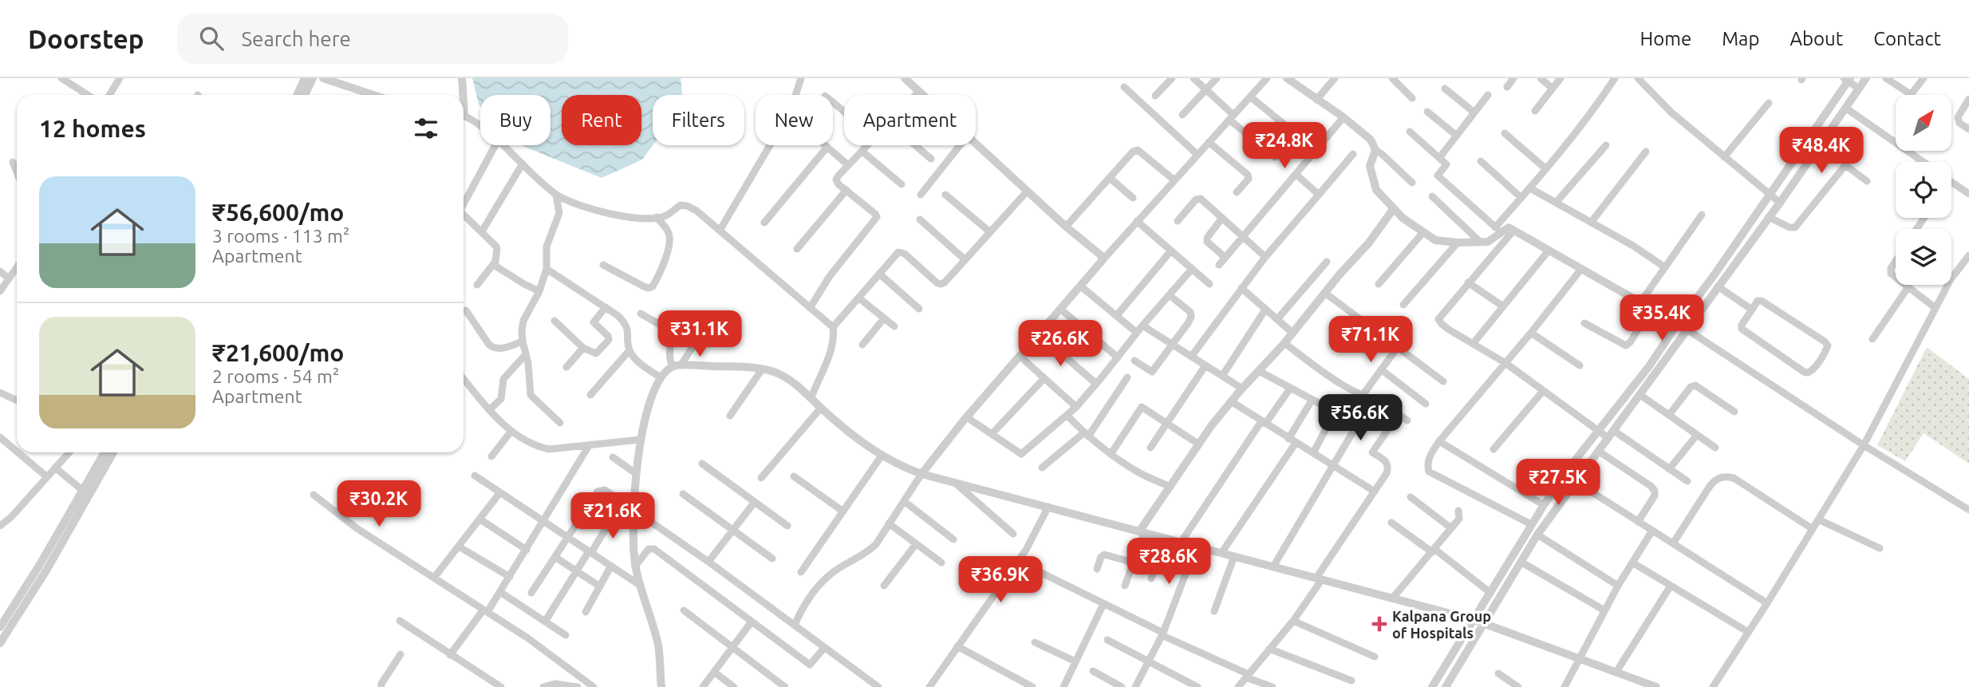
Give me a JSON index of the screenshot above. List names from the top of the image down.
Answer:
{
  "places": {
    "health": ["Kalpana Group of Hospitals"]
  },
  "north": "top right",
  "page": {
    "header": "Doorstep",
    "search": "Search here",
    "nav": [
      "Home",
      "Map",
      "About",
      "Contact"
    ],
    "chip": [
      "Buy",
      "Rent",
      "Filters",
      "New",
      "Apartment"
    ],
    "heading": "12 homes",
    "price": [
      "₹24.8K",
      "₹48.4K",
      "₹35.4K",
      "₹31.1K",
      "₹71.1K",
      "₹26.6K",
      "₹56.6K",
      "₹27.5K",
      "₹30.2K",
      "₹21.6K",
      "₹28.6K",
      "₹36.9K"
    ],
    "list": [
      {
        "name": "₹56,600/mo",
        "note": "3 rooms · 113 m² · Apartment"
      },
      {
        "name": "₹21,600/mo",
        "note": "2 rooms · 54 m² · Apartment"
      }
    ]
  }
}
